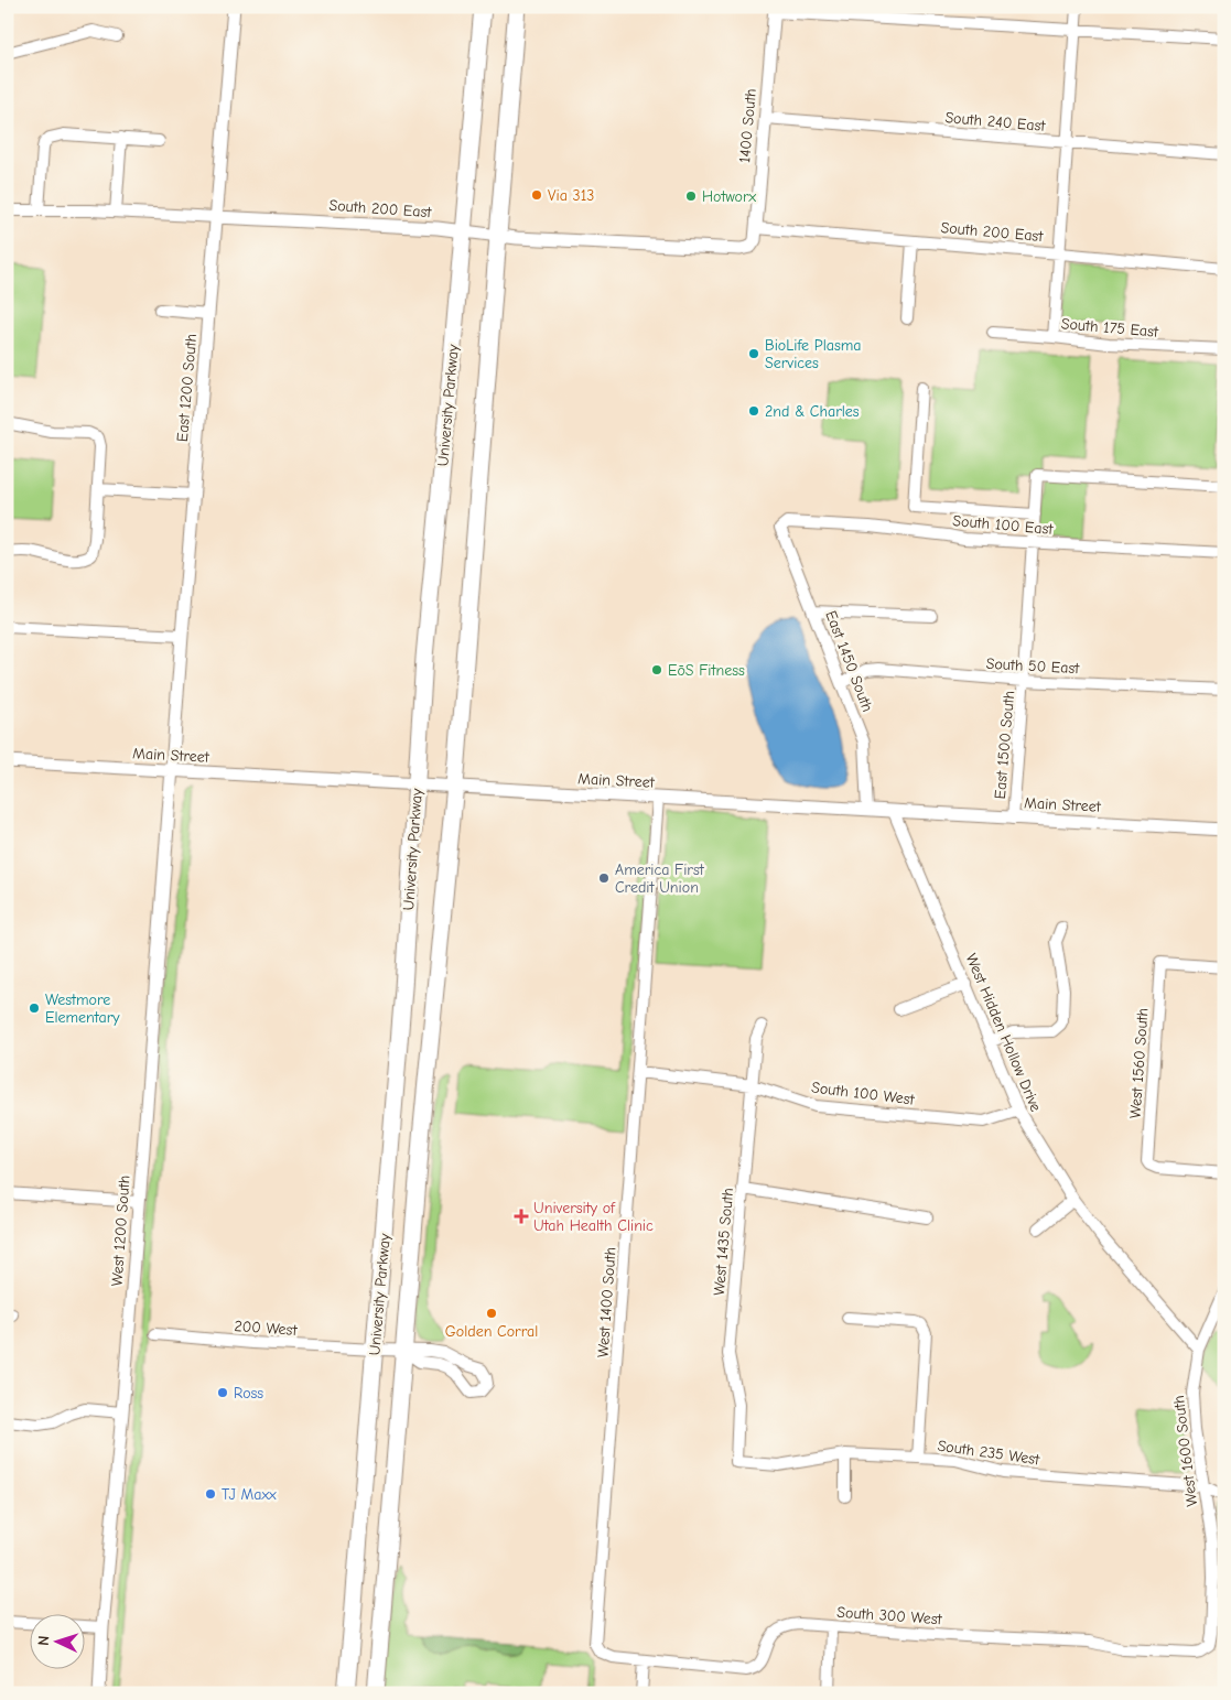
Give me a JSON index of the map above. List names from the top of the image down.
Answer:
{
  "streets": {
    "main road": ["University Parkway"],
    "street": [
      "South 240 East",
      "1400 South",
      "South 200 East",
      "South 175 East",
      "East 1200 South",
      "South 100 East",
      "East 1450 South",
      "South 50 East",
      "East 1500 South",
      "Main Street",
      "West Hidden Hollow Drive",
      "West 1560 South",
      "South 100 West",
      "West 1200 South",
      "West 1435 South",
      "West 1400 South",
      "200 West",
      "West 1600 South",
      "South 235 West",
      "South 300 West"
    ]
  },
  "crossings": [
    ["South 240 East", "1400 South"],
    ["1400 South", "South 200 East"],
    ["South 200 East", "East 1200 South"],
    ["South 200 East", "University Parkway"],
    ["East 1200 South", "Main Street"],
    ["East 1200 South", "West 1200 South"],
    ["University Parkway", "Main Street"],
    ["University Parkway", "200 West"],
    ["South 100 East", "East 1450 South"],
    ["South 100 East", "East 1500 South"],
    ["East 1450 South", "South 50 East"],
    ["East 1450 South", "Main Street"],
    ["South 50 East", "East 1500 South"],
    ["East 1500 South", "Main Street"],
    ["Main Street", "West Hidden Hollow Drive"],
    ["Main Street", "West 1200 South"],
    ["Main Street", "West 1400 South"],
    ["West Hidden Hollow Drive", "South 100 West"],
    ["West Hidden Hollow Drive", "West 1600 South"],
    ["South 100 West", "West 1435 South"],
    ["South 100 West", "West 1400 South"],
    ["West 1435 South", "South 235 West"],
    ["West 1400 South", "South 300 West"],
    ["West 1600 South", "South 235 West"],
    ["West 1600 South", "South 300 West"]
  ],
  "places": {
    "other": [
      "Via 313",
      "Hotworx",
      "BioLife Plasma Services",
      "2nd & Charles",
      "EōS Fitness",
      "America First Credit Union",
      "Westmore Elementary",
      "Golden Corral",
      "Ross",
      "TJ Maxx"
    ],
    "health": ["University of Utah Health Clinic"]
  },
  "north": "left"
}
